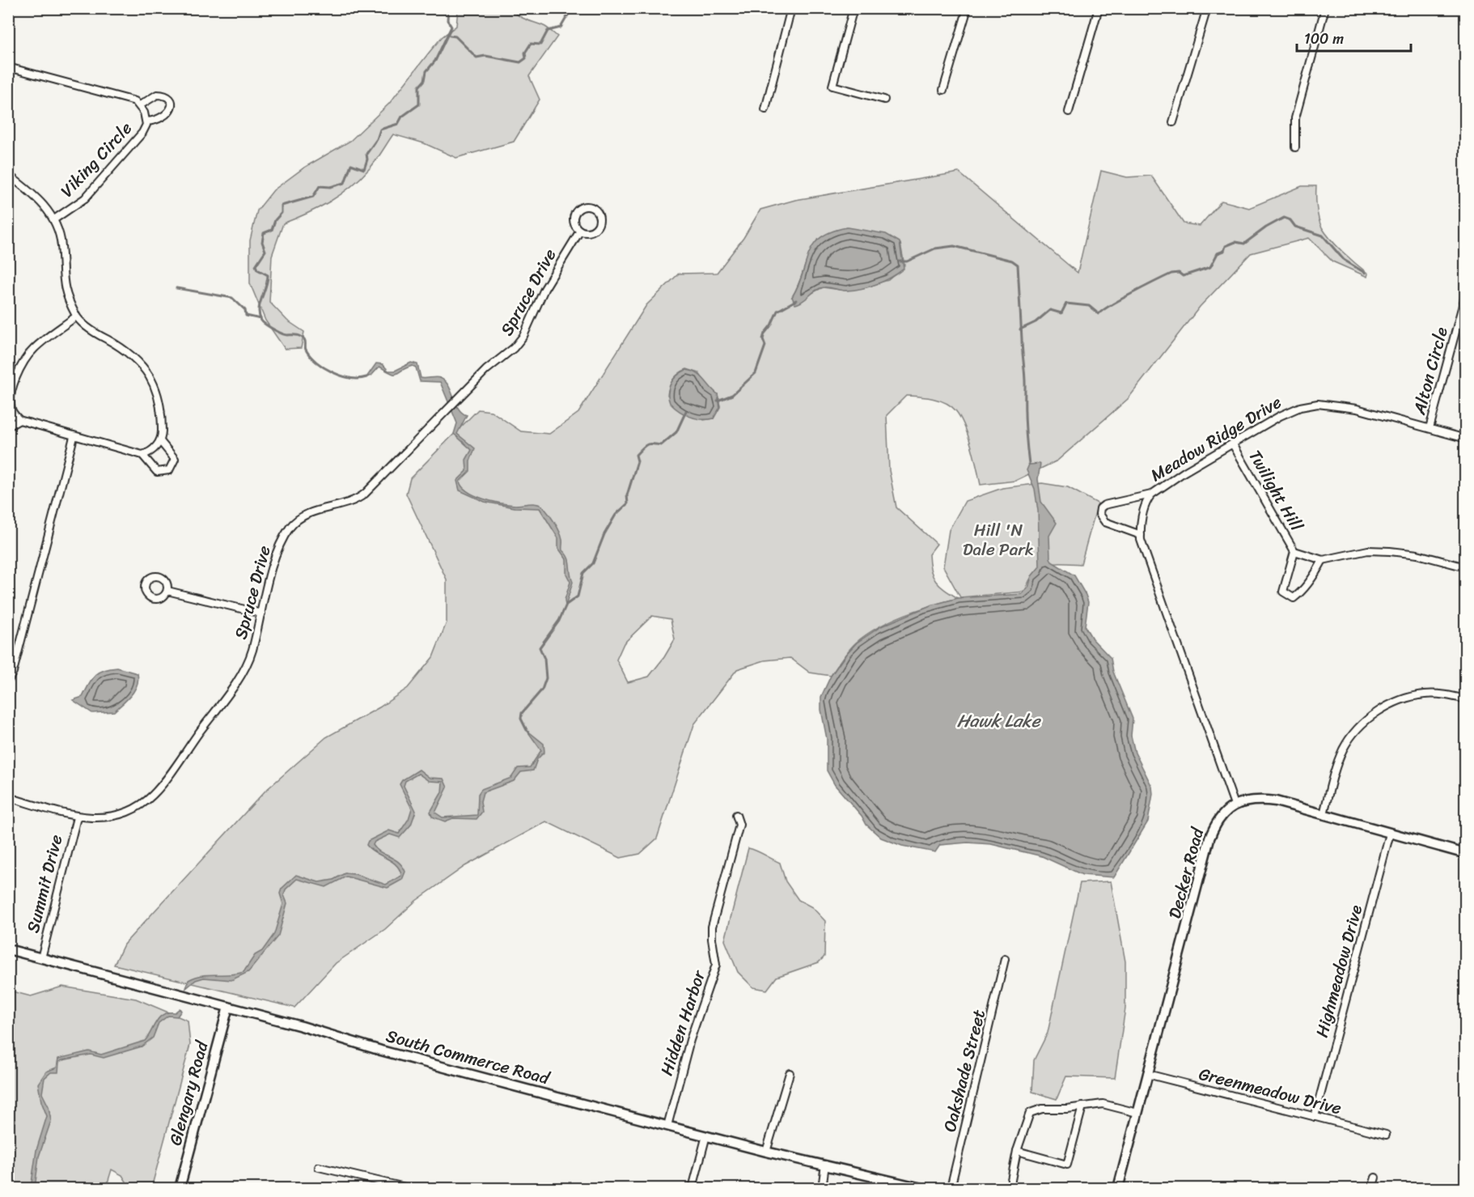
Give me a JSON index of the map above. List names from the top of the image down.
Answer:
{
  "streets": {
    "street": [
      "Viking Circle",
      "Spruce Drive",
      "Alton Circle",
      "Meadow Ridge Drive",
      "Twilight Hill",
      "Decker Road",
      "Summit Drive",
      "Highmeadow Drive",
      "Hidden Harbor",
      "South Commerce Road",
      "Oakshade Street",
      "Greenmeadow Drive",
      "Glengary Road"
    ]
  },
  "crossings": [
    ["Spruce Drive", "Summit Drive"],
    ["Alton Circle", "Meadow Ridge Drive"],
    ["Meadow Ridge Drive", "Twilight Hill"],
    ["Meadow Ridge Drive", "Decker Road"],
    ["Decker Road", "Greenmeadow Drive"],
    ["Summit Drive", "South Commerce Road"],
    ["Highmeadow Drive", "Greenmeadow Drive"],
    ["Hidden Harbor", "South Commerce Road"],
    ["South Commerce Road", "Glengary Road"]
  ],
  "water": ["Hawk Lake"],
  "parks": ["Hill 'N Dale Park"],
  "scale_bar": "100 m"
}
